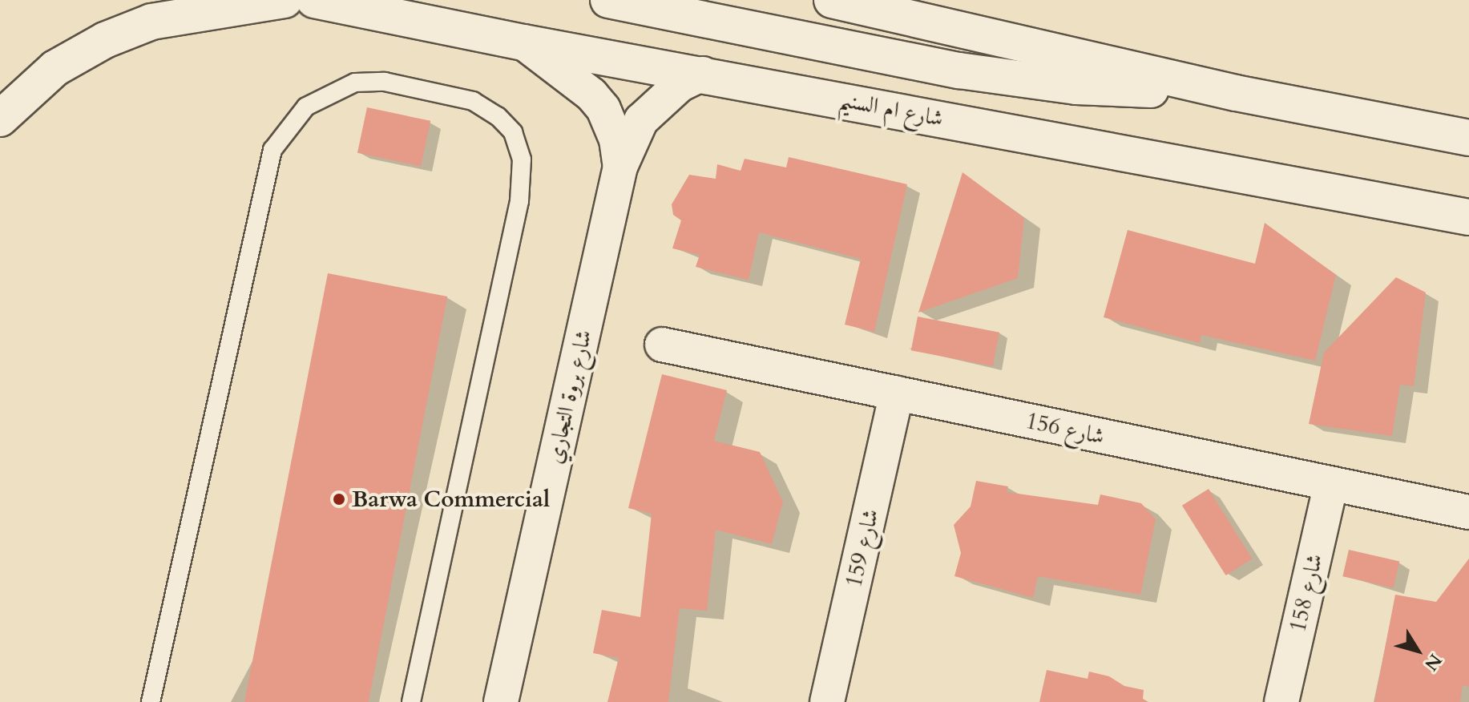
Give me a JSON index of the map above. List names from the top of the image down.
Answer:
{
  "streets": {
    "main road": ["شارع ام السنيم"],
    "street": [
      "شارع بروة التجاري",
      "شارع 156",
      "شارع 159",
      "شارع 158"
    ]
  },
  "crossings": [
    ["شارع ام السنيم", "شارع بروة التجاري"],
    ["شارع 156", "شارع 159"],
    ["شارع 156", "شارع 158"]
  ],
  "places": ["Barwa Commercial"],
  "north": "bottom right"
}
